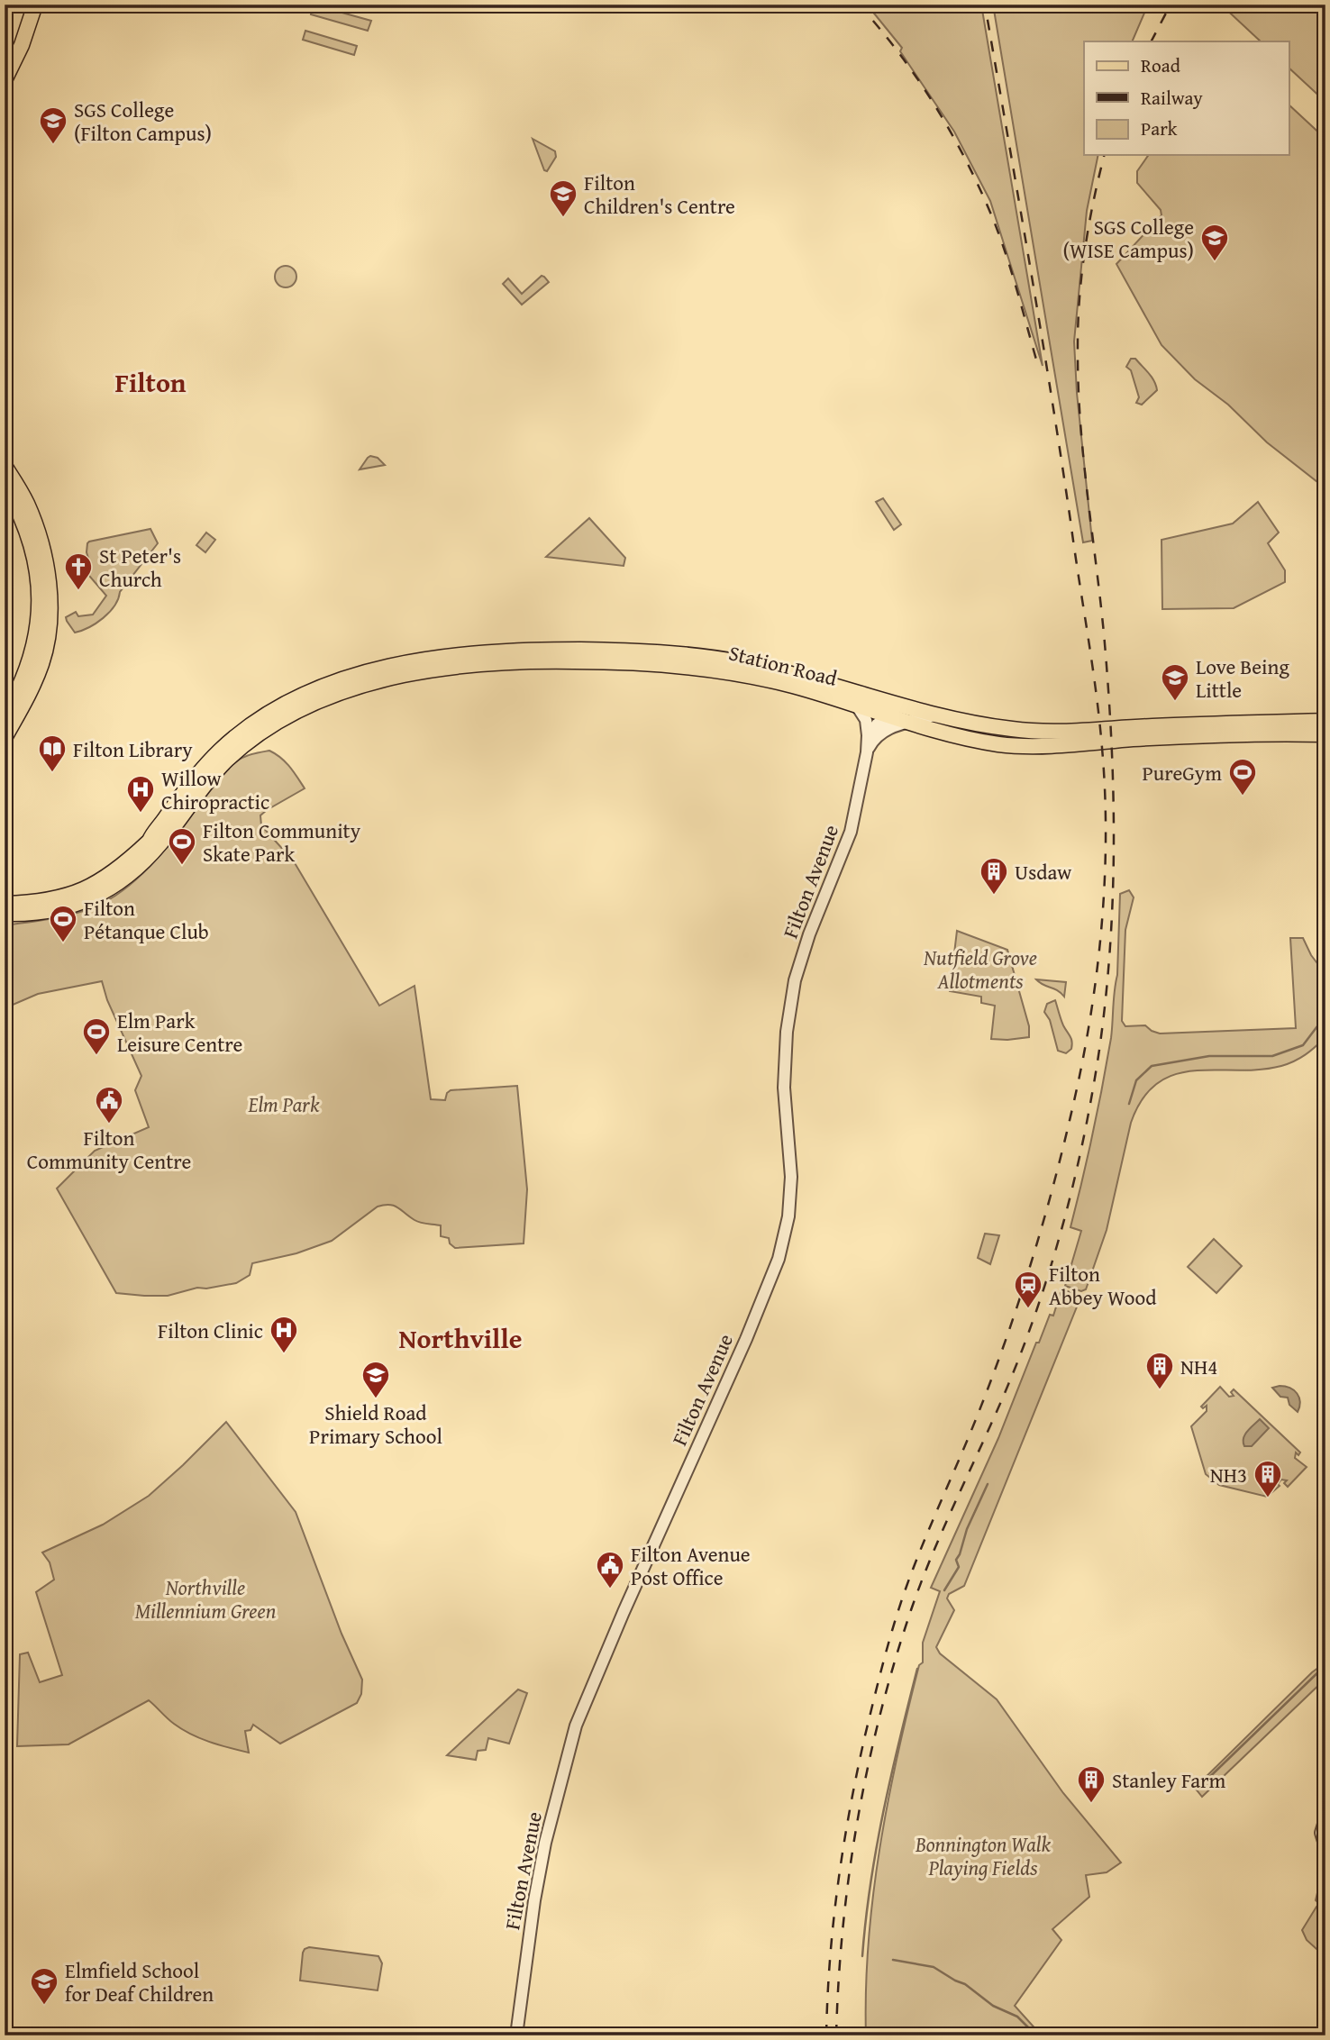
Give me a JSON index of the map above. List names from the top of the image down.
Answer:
{
  "streets": {
    "main road": ["Station Road"],
    "street": ["Filton Avenue"]
  },
  "crossings": [
    ["Station Road", "Filton Avenue"]
  ],
  "districts": ["Filton", "Northville"],
  "parks": [
    "Nutfield Grove Allotments",
    "Elm Park",
    "Northville Millennium Green",
    "Bonnington Walk Playing Fields"
  ],
  "places": {
    "school or university": [
      "SGS College (Filton Campus)",
      "Filton Children's Centre",
      "SGS College (WISE Campus)",
      "Love Being Little",
      "Shield Road Primary School",
      "Elmfield School for Deaf Children"
    ],
    "church": ["St Peter's Church"],
    "library": ["Filton Library"],
    "sports": [
      "PureGym",
      "Filton Community Skate Park",
      "Filton Pétanque Club",
      "Elm Park Leisure Centre"
    ],
    "hospital": ["Willow Chiropractic", "Filton Clinic"],
    "building": [
      "Usdaw",
      "NH4",
      "NH3",
      "Stanley Farm"
    ],
    "public building": ["Filton Community Centre", "Filton Avenue Post Office"],
    "station": ["Filton Abbey Wood"]
  },
  "legend": ["Road", "Railway", "Park"]
}
